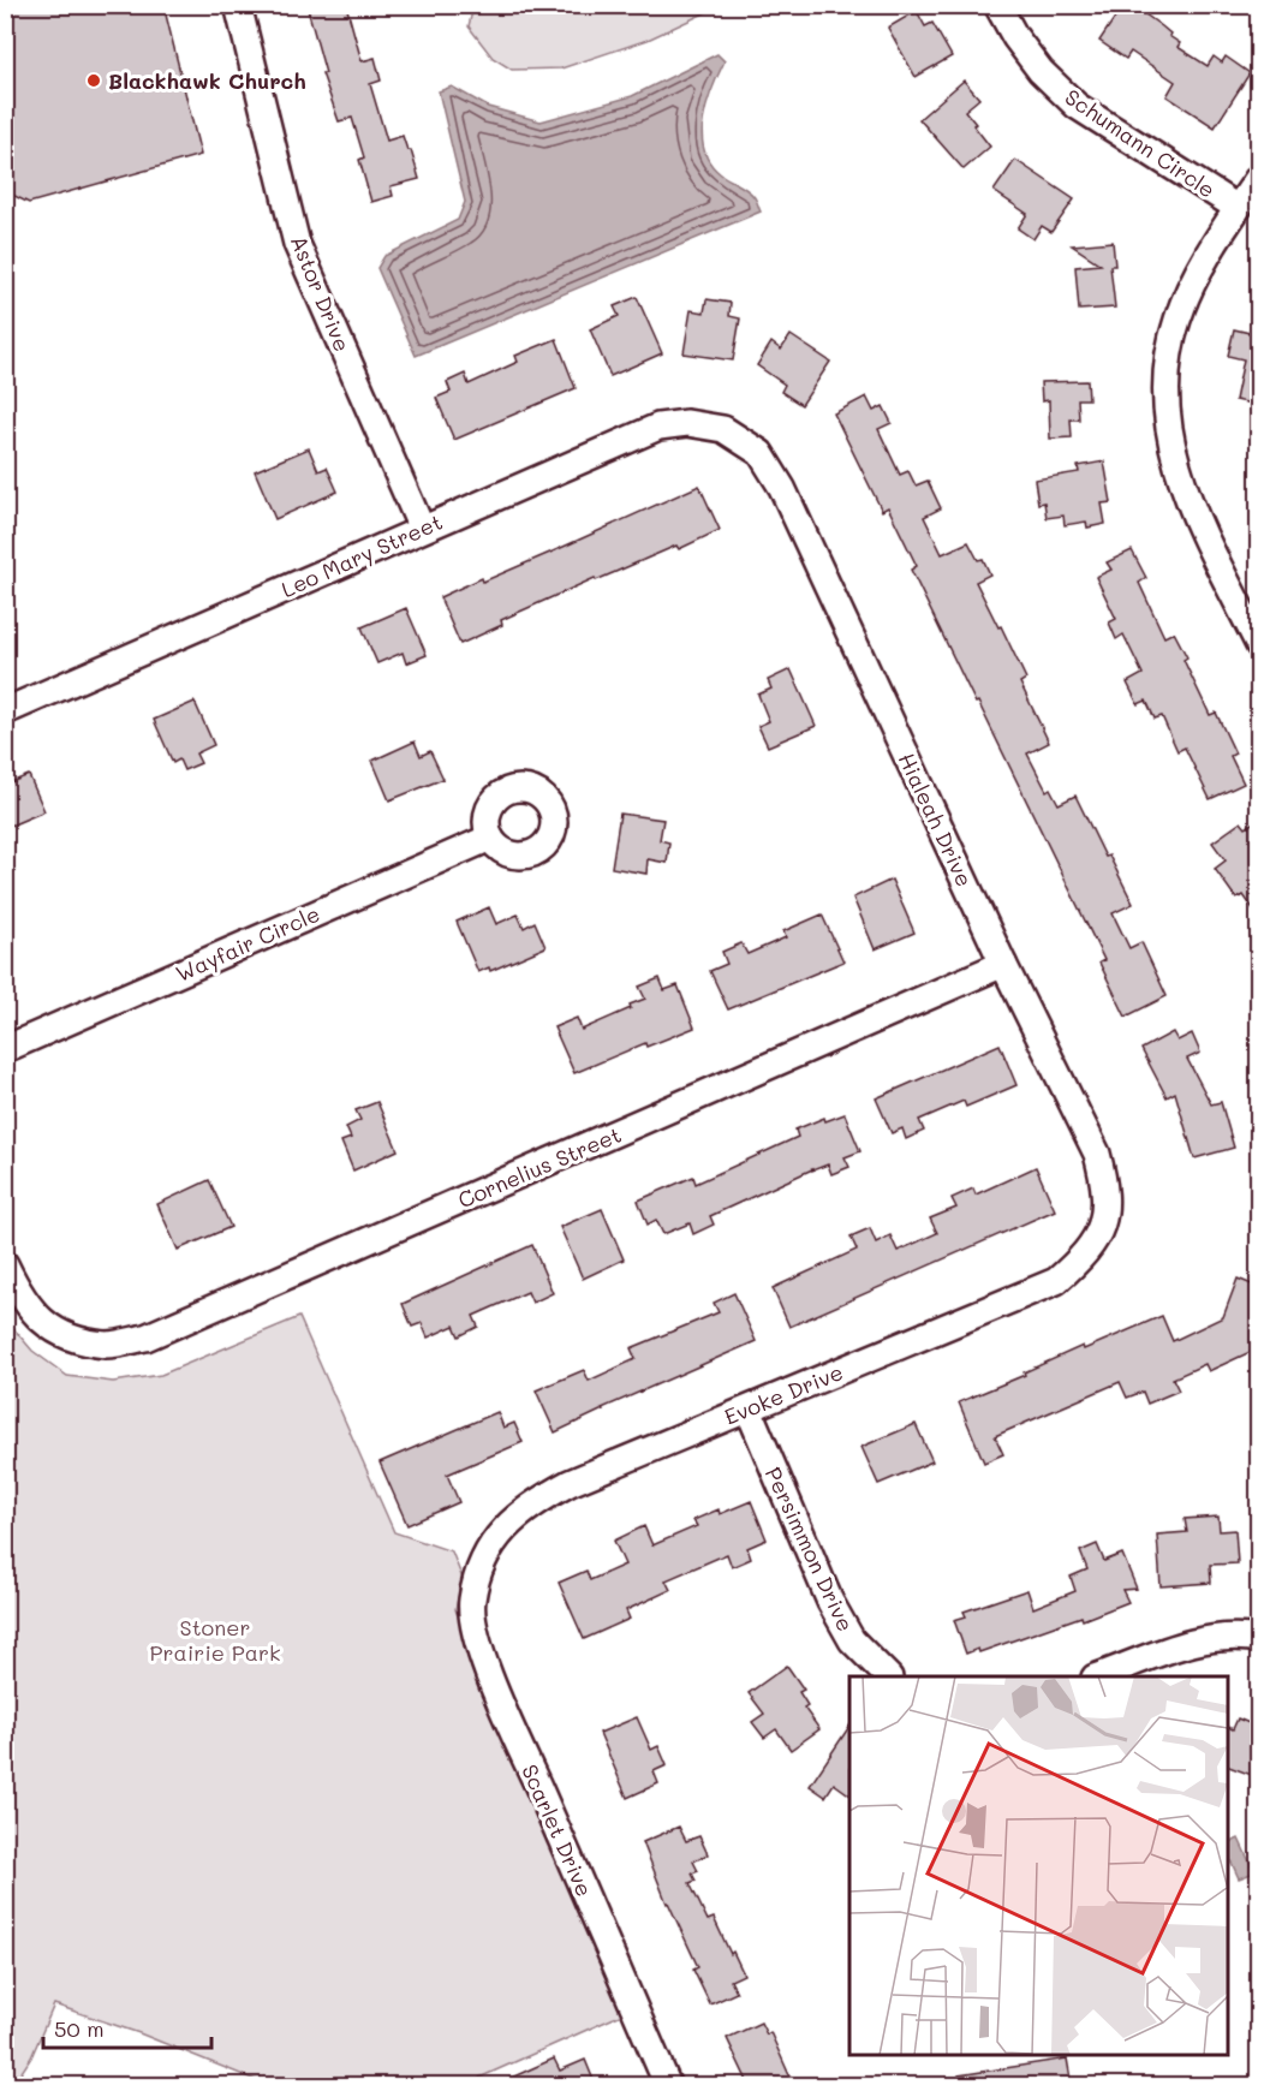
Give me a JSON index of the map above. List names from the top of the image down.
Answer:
{
  "streets": {
    "street": [
      "Schumann Circle",
      "Astor Drive",
      "Leo Mary Street",
      "Hialeah Drive",
      "Wayfair Circle",
      "Cornelius Street",
      "Evoke Drive",
      "Persimmon Drive",
      "Scarlet Drive"
    ]
  },
  "crossings": [
    ["Astor Drive", "Leo Mary Street"],
    ["Leo Mary Street", "Hialeah Drive"],
    ["Hialeah Drive", "Cornelius Street"],
    ["Hialeah Drive", "Evoke Drive"],
    ["Evoke Drive", "Persimmon Drive"],
    ["Evoke Drive", "Scarlet Drive"]
  ],
  "parks": ["Stoner Prairie Park"],
  "places": ["Blackhawk Church"],
  "scale_bar": "50 m"
}
